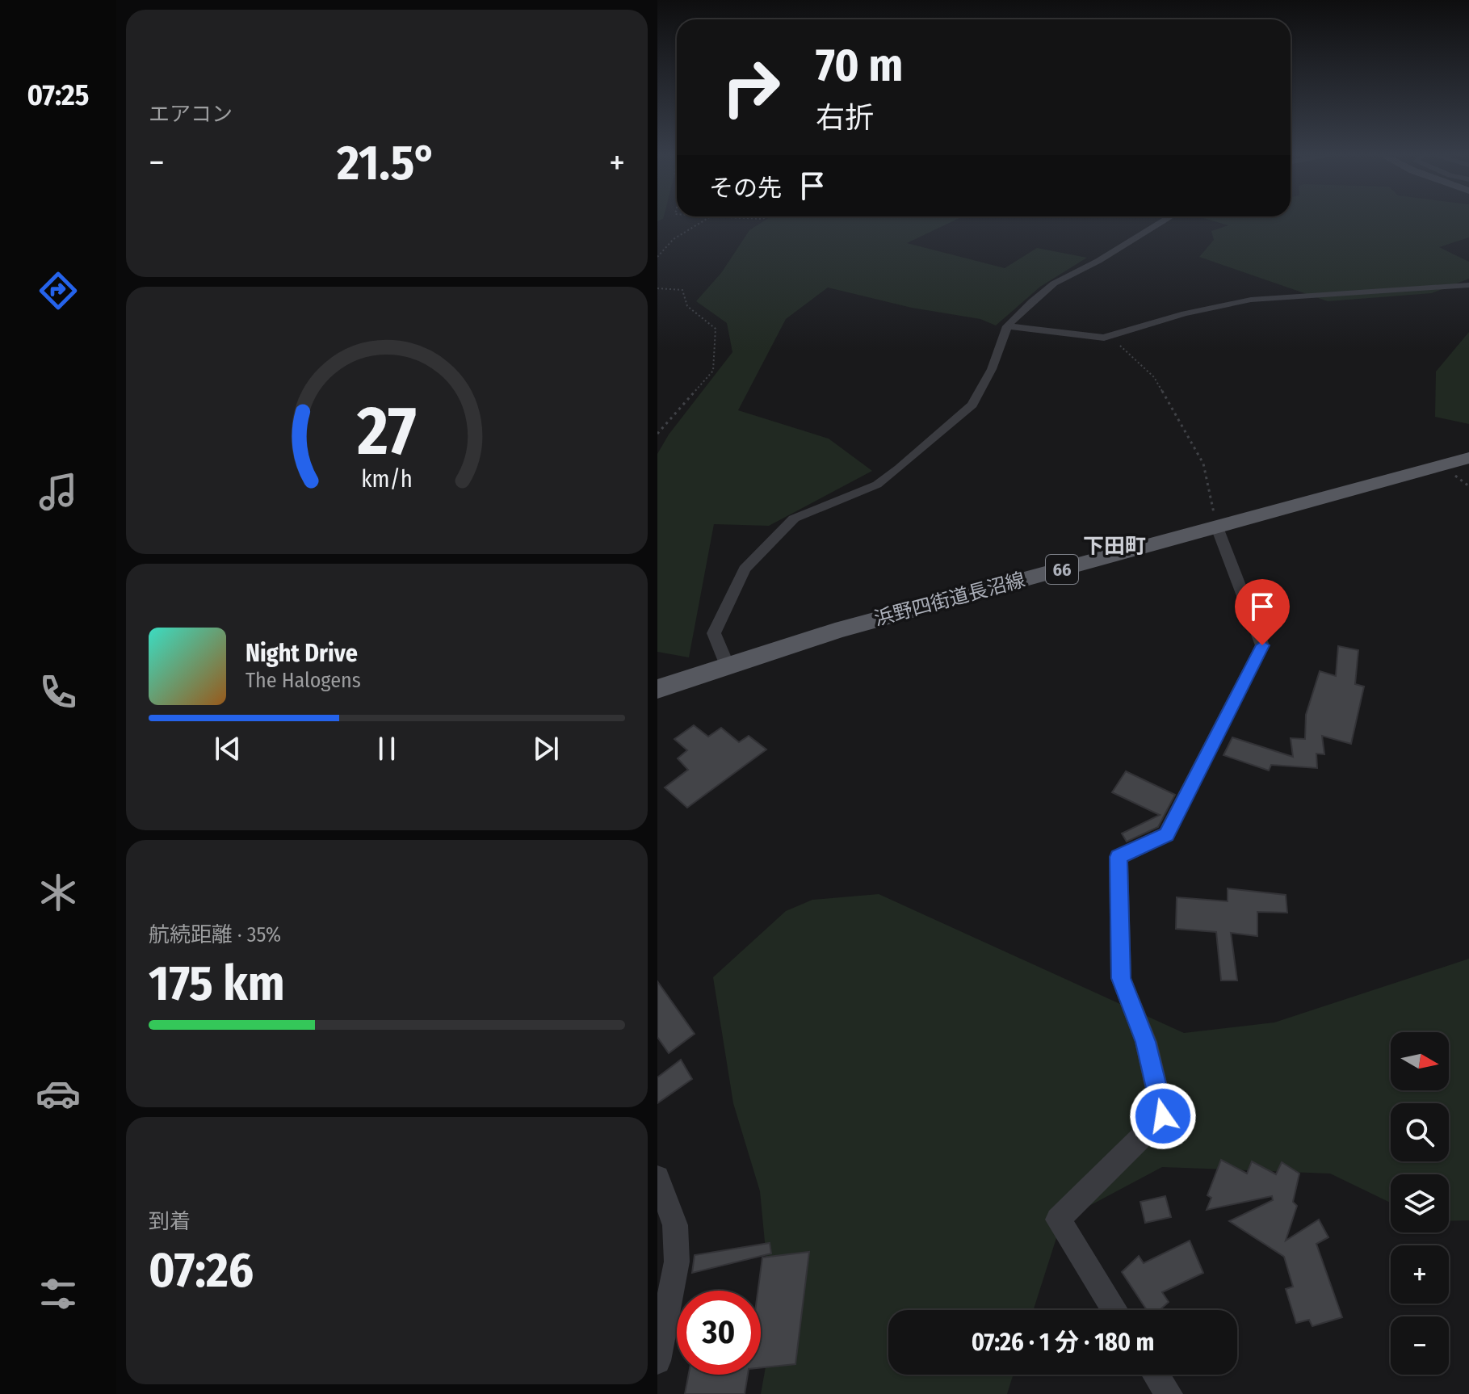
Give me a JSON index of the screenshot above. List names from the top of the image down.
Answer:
{
  "streets": {
    "main road": ["66", "浜野四街道長沼線"]
  },
  "districts": ["下田町"],
  "north": "right",
  "page": {
    "tabs": "07:25",
    "tile": [
      "エアコン",
      ["航続距離 · 35%", "175 km"],
      ["到着", "07:26"]
    ],
    "turn": ["70 m", "右折"],
    "heat": ["−", "21.5°", "+"],
    "then": "その先",
    "song": ["Night Drive", "The Halogens"],
    "map_buttons": ["+", "−"],
    "limit": "30",
    "trip": "07:26 · 1 分 · 180 m",
    "gauge": ["27", "km/h"]
  }
}
